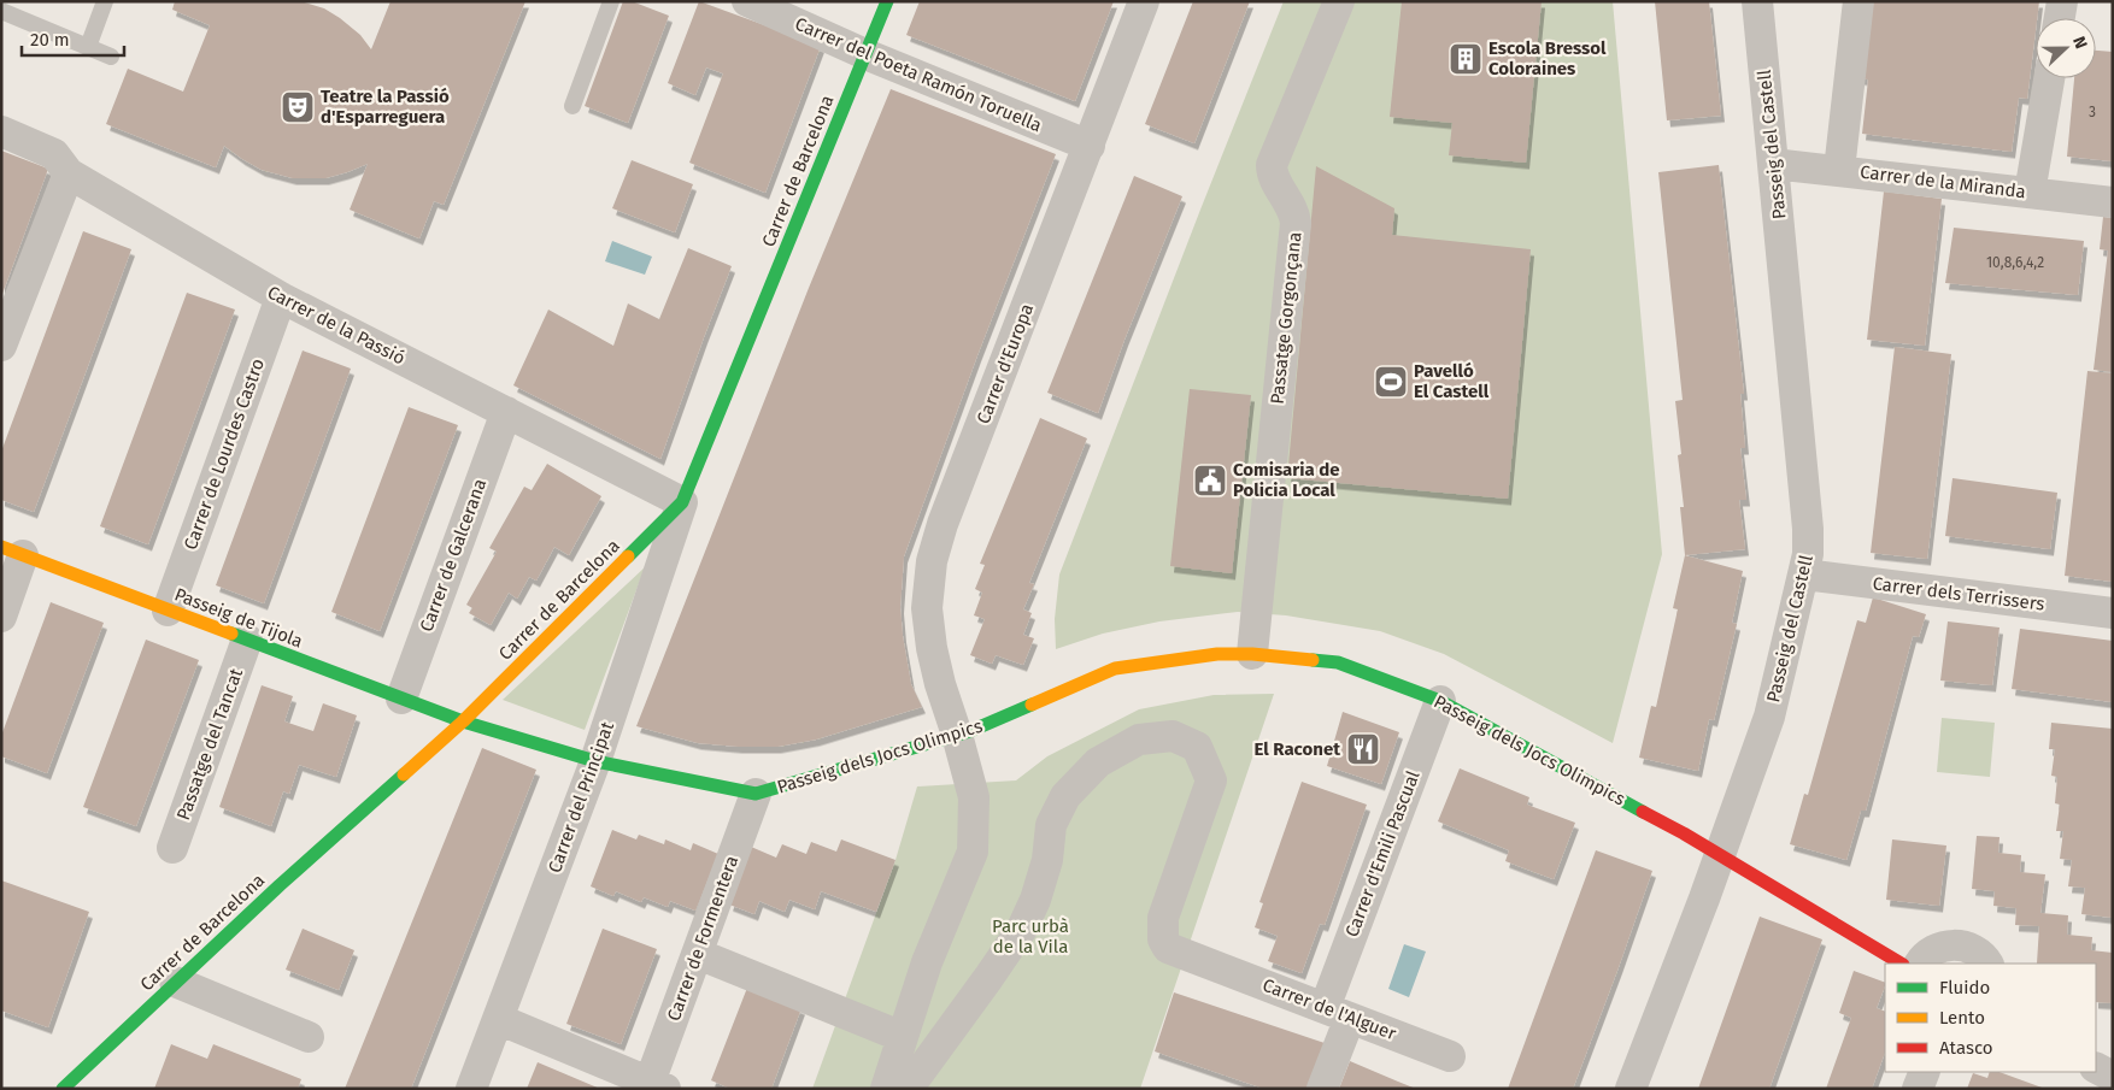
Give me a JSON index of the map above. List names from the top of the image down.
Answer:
{
  "streets": {
    "street": [
      "Carrer del Poeta Ramón Toruella",
      "Passeig del Castell",
      "Carrer de Barcelona",
      "Carrer de la Miranda",
      "Passatge Gorgonçana",
      "Carrer de la Passió",
      "Carrer d'Europa",
      "Carrer de Lourdes Castro",
      "Carrer de Galcerana",
      "Carrer dels Terrissers",
      "Passeig de Tijola",
      "Passatge del Tancat",
      "Passeig dels Jocs Olimpics",
      "Carrer del Principat",
      "Carrer d'Emili Pascual",
      "Carrer de Formentera",
      "Carrer de l'Alguer"
    ]
  },
  "crossings": [
    ["Carrer del Poeta Ramón Toruella", "Carrer de Barcelona"],
    ["Carrer del Poeta Ramón Toruella", "Carrer d'Europa"],
    ["Passeig del Castell", "Carrer de la Miranda"],
    ["Passeig del Castell", "Carrer dels Terrissers"],
    ["Passeig del Castell", "Passeig dels Jocs Olimpics"],
    ["Carrer de Barcelona", "Carrer de la Passió"],
    ["Carrer de Barcelona", "Passeig de Tijola"],
    ["Carrer de Barcelona", "Passeig dels Jocs Olimpics"],
    ["Carrer de Barcelona", "Carrer del Principat"],
    ["Passatge Gorgonçana", "Passeig dels Jocs Olimpics"],
    ["Carrer de la Passió", "Carrer de Lourdes Castro"],
    ["Carrer de la Passió", "Carrer de Galcerana"],
    ["Carrer de la Passió", "Carrer del Principat"],
    ["Carrer d'Europa", "Passeig dels Jocs Olimpics"],
    ["Carrer de Lourdes Castro", "Passeig de Tijola"],
    ["Carrer de Galcerana", "Passeig de Tijola"],
    ["Passeig de Tijola", "Passatge del Tancat"],
    ["Passeig de Tijola", "Passeig dels Jocs Olimpics"],
    ["Passeig dels Jocs Olimpics", "Carrer del Principat"],
    ["Passeig dels Jocs Olimpics", "Carrer d'Emili Pascual"],
    ["Passeig dels Jocs Olimpics", "Carrer de Formentera"],
    ["Carrer del Principat", "Carrer de Formentera"],
    ["Carrer d'Emili Pascual", "Carrer de l'Alguer"]
  ],
  "parks": ["Parc urbà de la Vila"],
  "places": {
    "building": ["Escola Bressol Coloraines"],
    "theatre": ["Teatre la Passió d'Esparreguera"],
    "sports": ["Pavelló El Castell"],
    "public building": ["Comisaria de Policia Local"],
    "restaurant": ["El Raconet"]
  },
  "house_numbers": ["3", "10,8,6,4,2"],
  "legend": ["Fluido", "Lento", "Atasco"],
  "scale_bar": "20 m",
  "north": "right"
}
